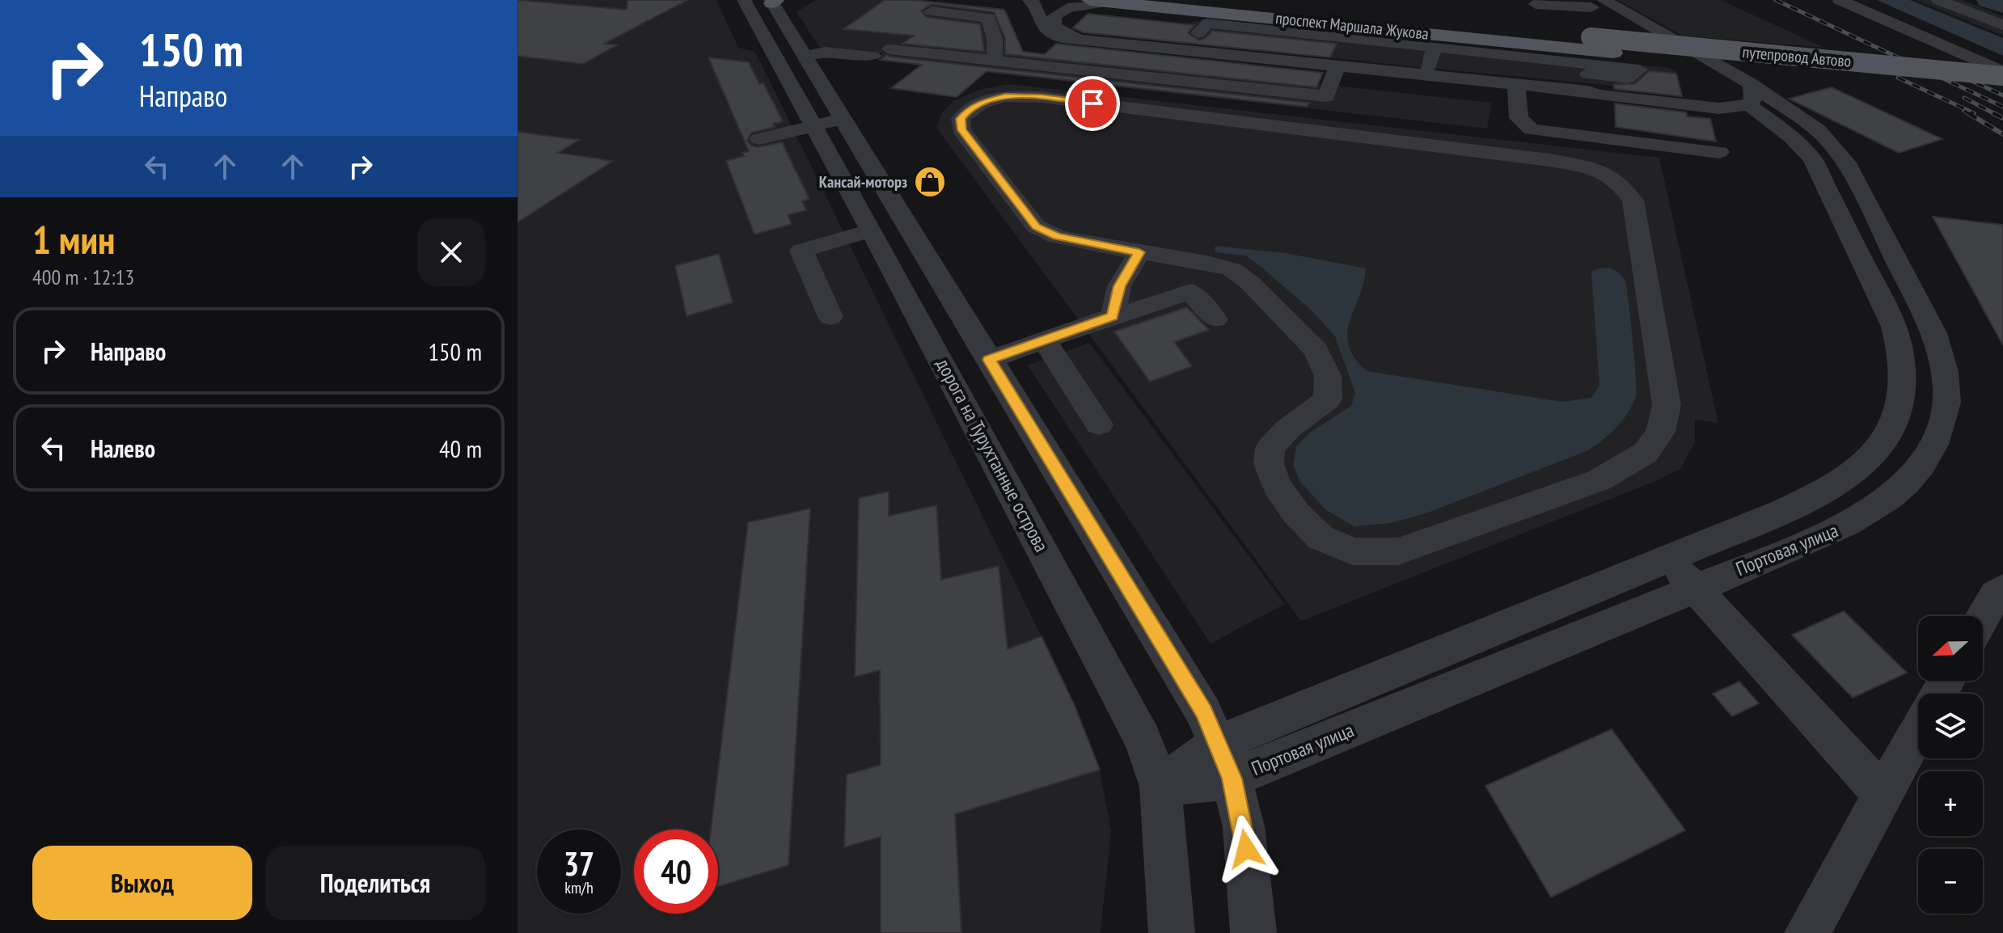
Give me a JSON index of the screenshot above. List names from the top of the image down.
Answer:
{
  "streets": {
    "main road": ["проспект Маршала Жукова", "путепровод Автово"],
    "street": ["дорога на Турухтанные острова", "Портовая улица"]
  },
  "crossings": [
    ["проспект Маршала Жукова", "путепровод Автово"],
    ["дорога на Турухтанные острова", "Портовая улица"]
  ],
  "places": {
    "shop": ["Кансай-моторз"]
  },
  "north": "left",
  "page": {
    "turn": ["150 m", "Направо"],
    "heading": ["1 мин", "400 m · 12:13"],
    "list": [
      {
        "name": "Направо",
        "value": "150 m"
      },
      {
        "name": "Налево",
        "value": "40 m"
      }
    ],
    "map_buttons": ["+", "−"],
    "speed": "37 km/h",
    "limit": "40",
    "buttons": ["Выход", "Поделиться"]
  }
}
